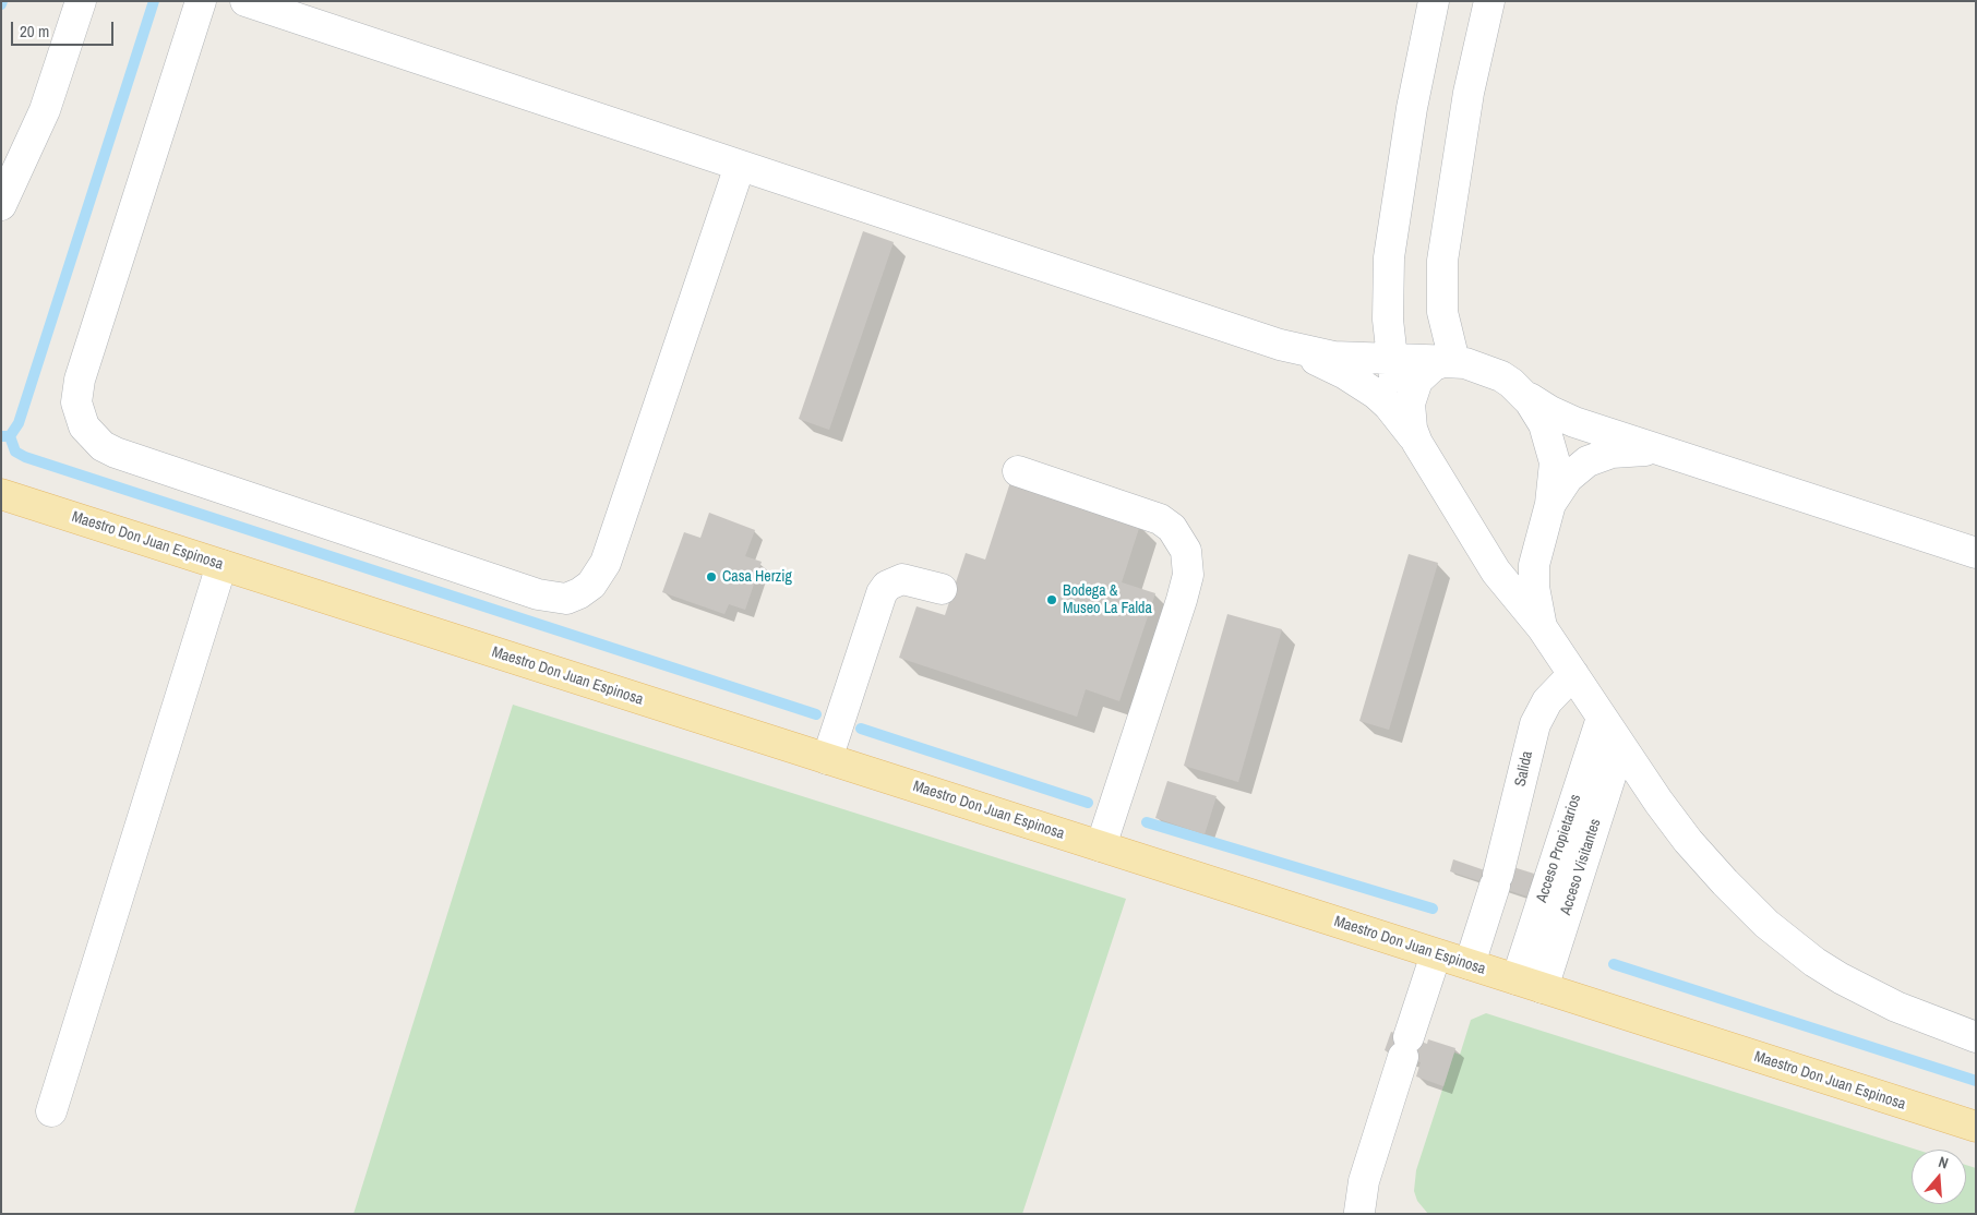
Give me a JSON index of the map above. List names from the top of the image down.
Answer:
{
  "streets": {
    "main road": ["Maestro Don Juan Espinosa"],
    "street": ["Salida", "Acceso Propietarios", "Acceso Visitantes"]
  },
  "crossings": [
    ["Maestro Don Juan Espinosa", "Salida"],
    ["Maestro Don Juan Espinosa", "Acceso Propietarios"],
    ["Maestro Don Juan Espinosa", "Acceso Visitantes"],
    ["Acceso Propietarios", "Acceso Visitantes"]
  ],
  "places": ["Casa Herzig", "Bodega & Museo La Falda"],
  "scale_bar": "20 m",
  "north": "top"
}
